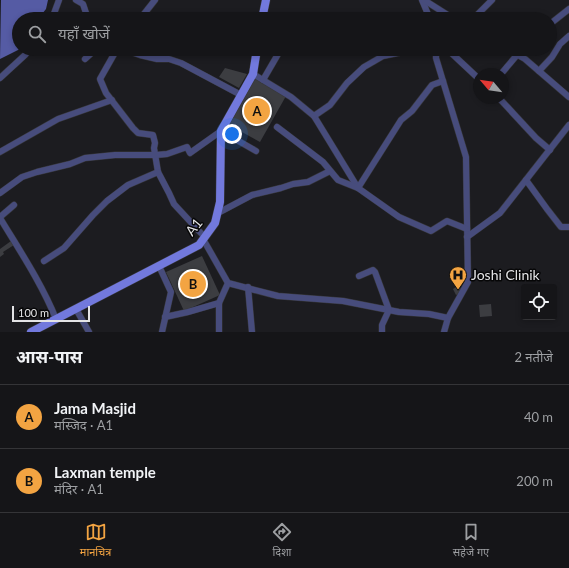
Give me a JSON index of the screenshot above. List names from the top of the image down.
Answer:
{
  "streets": {
    "main road": ["A1"]
  },
  "places": {
    "hospital": ["Joshi Clinik"]
  },
  "scale_bar": "100 m",
  "north": "top left",
  "page": {
    "search": "यहाँ खोजें",
    "pins": ["A", "B"],
    "scale": "100 m",
    "heading": ["आस-पास", "2 नतीजे"],
    "list": [
      {
        "mark": "A",
        "name": "Jama Masjid",
        "note": "मस्जिद · A1",
        "value": "40 m"
      },
      {
        "mark": "B",
        "name": "Laxman temple",
        "note": "मंदिर · A1",
        "value": "200 m"
      }
    ],
    "nav": ["मानचित्र", "दिशा", "सहेजे गए"]
  }
}
